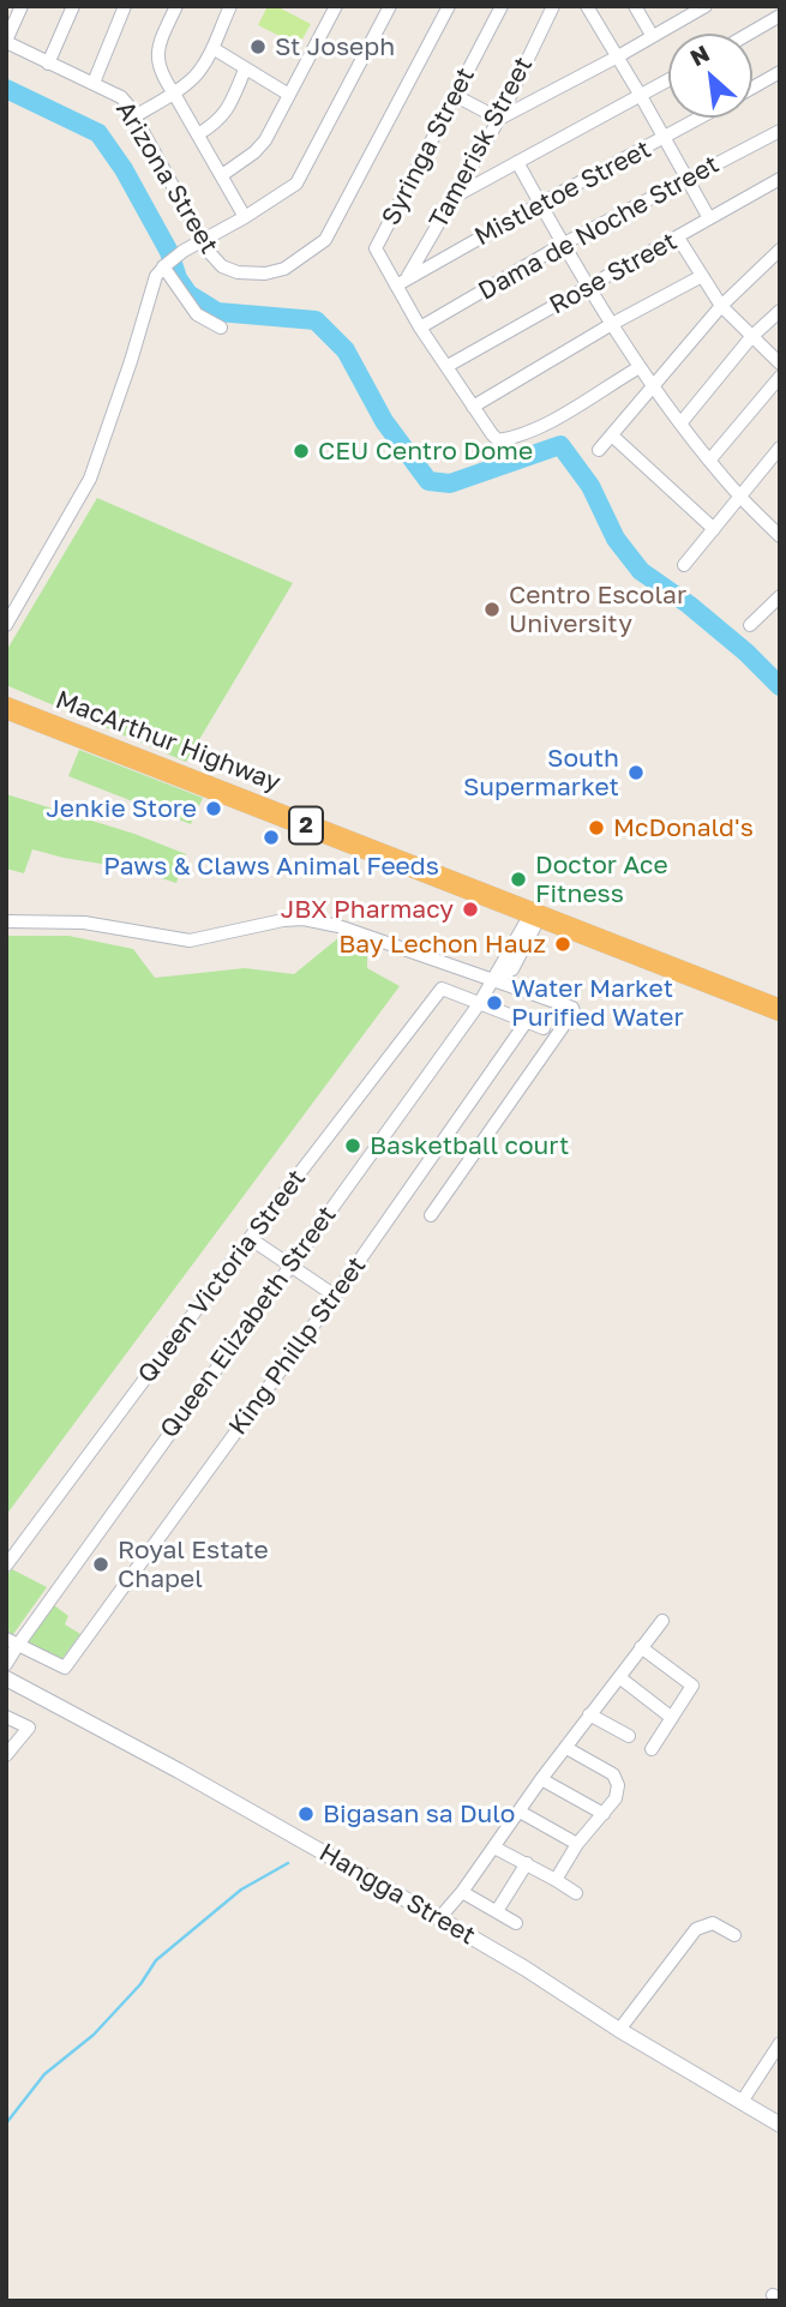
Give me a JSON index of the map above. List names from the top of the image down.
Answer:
{
  "streets": {
    "highway": ["MacArthur Highway", "2"],
    "street": [
      "Tamerisk Street",
      "Syringa Street",
      "Arizona Street",
      "Mistletoe Street",
      "Dama de Noche Street",
      "Rose Street",
      "Queen Victoria Street",
      "Queen Elizabeth Street",
      "King Phillp Street",
      "Hangga Street"
    ]
  },
  "crossings": [
    ["Tamerisk Street", "Syringa Street"],
    ["Tamerisk Street", "Mistletoe Street"],
    ["Syringa Street", "Mistletoe Street"],
    ["MacArthur Highway", "Queen Elizabeth Street"],
    ["Queen Victoria Street", "Queen Elizabeth Street"],
    ["Queen Elizabeth Street", "King Phillp Street"]
  ],
  "places": [
    "St Joseph",
    "CEU Centro Dome",
    "Centro Escolar University",
    "South Supermarket",
    "Jenkie Store",
    "McDonald's",
    "Paws & Claws Animal Feeds",
    "Doctor Ace Fitness",
    "JBX Pharmacy",
    "Bay Lechon Hauz",
    "Water Market Purified Water",
    "Basketball court",
    "Royal Estate Chapel",
    "Bigasan sa Dulo"
  ],
  "north": "top left"
}
